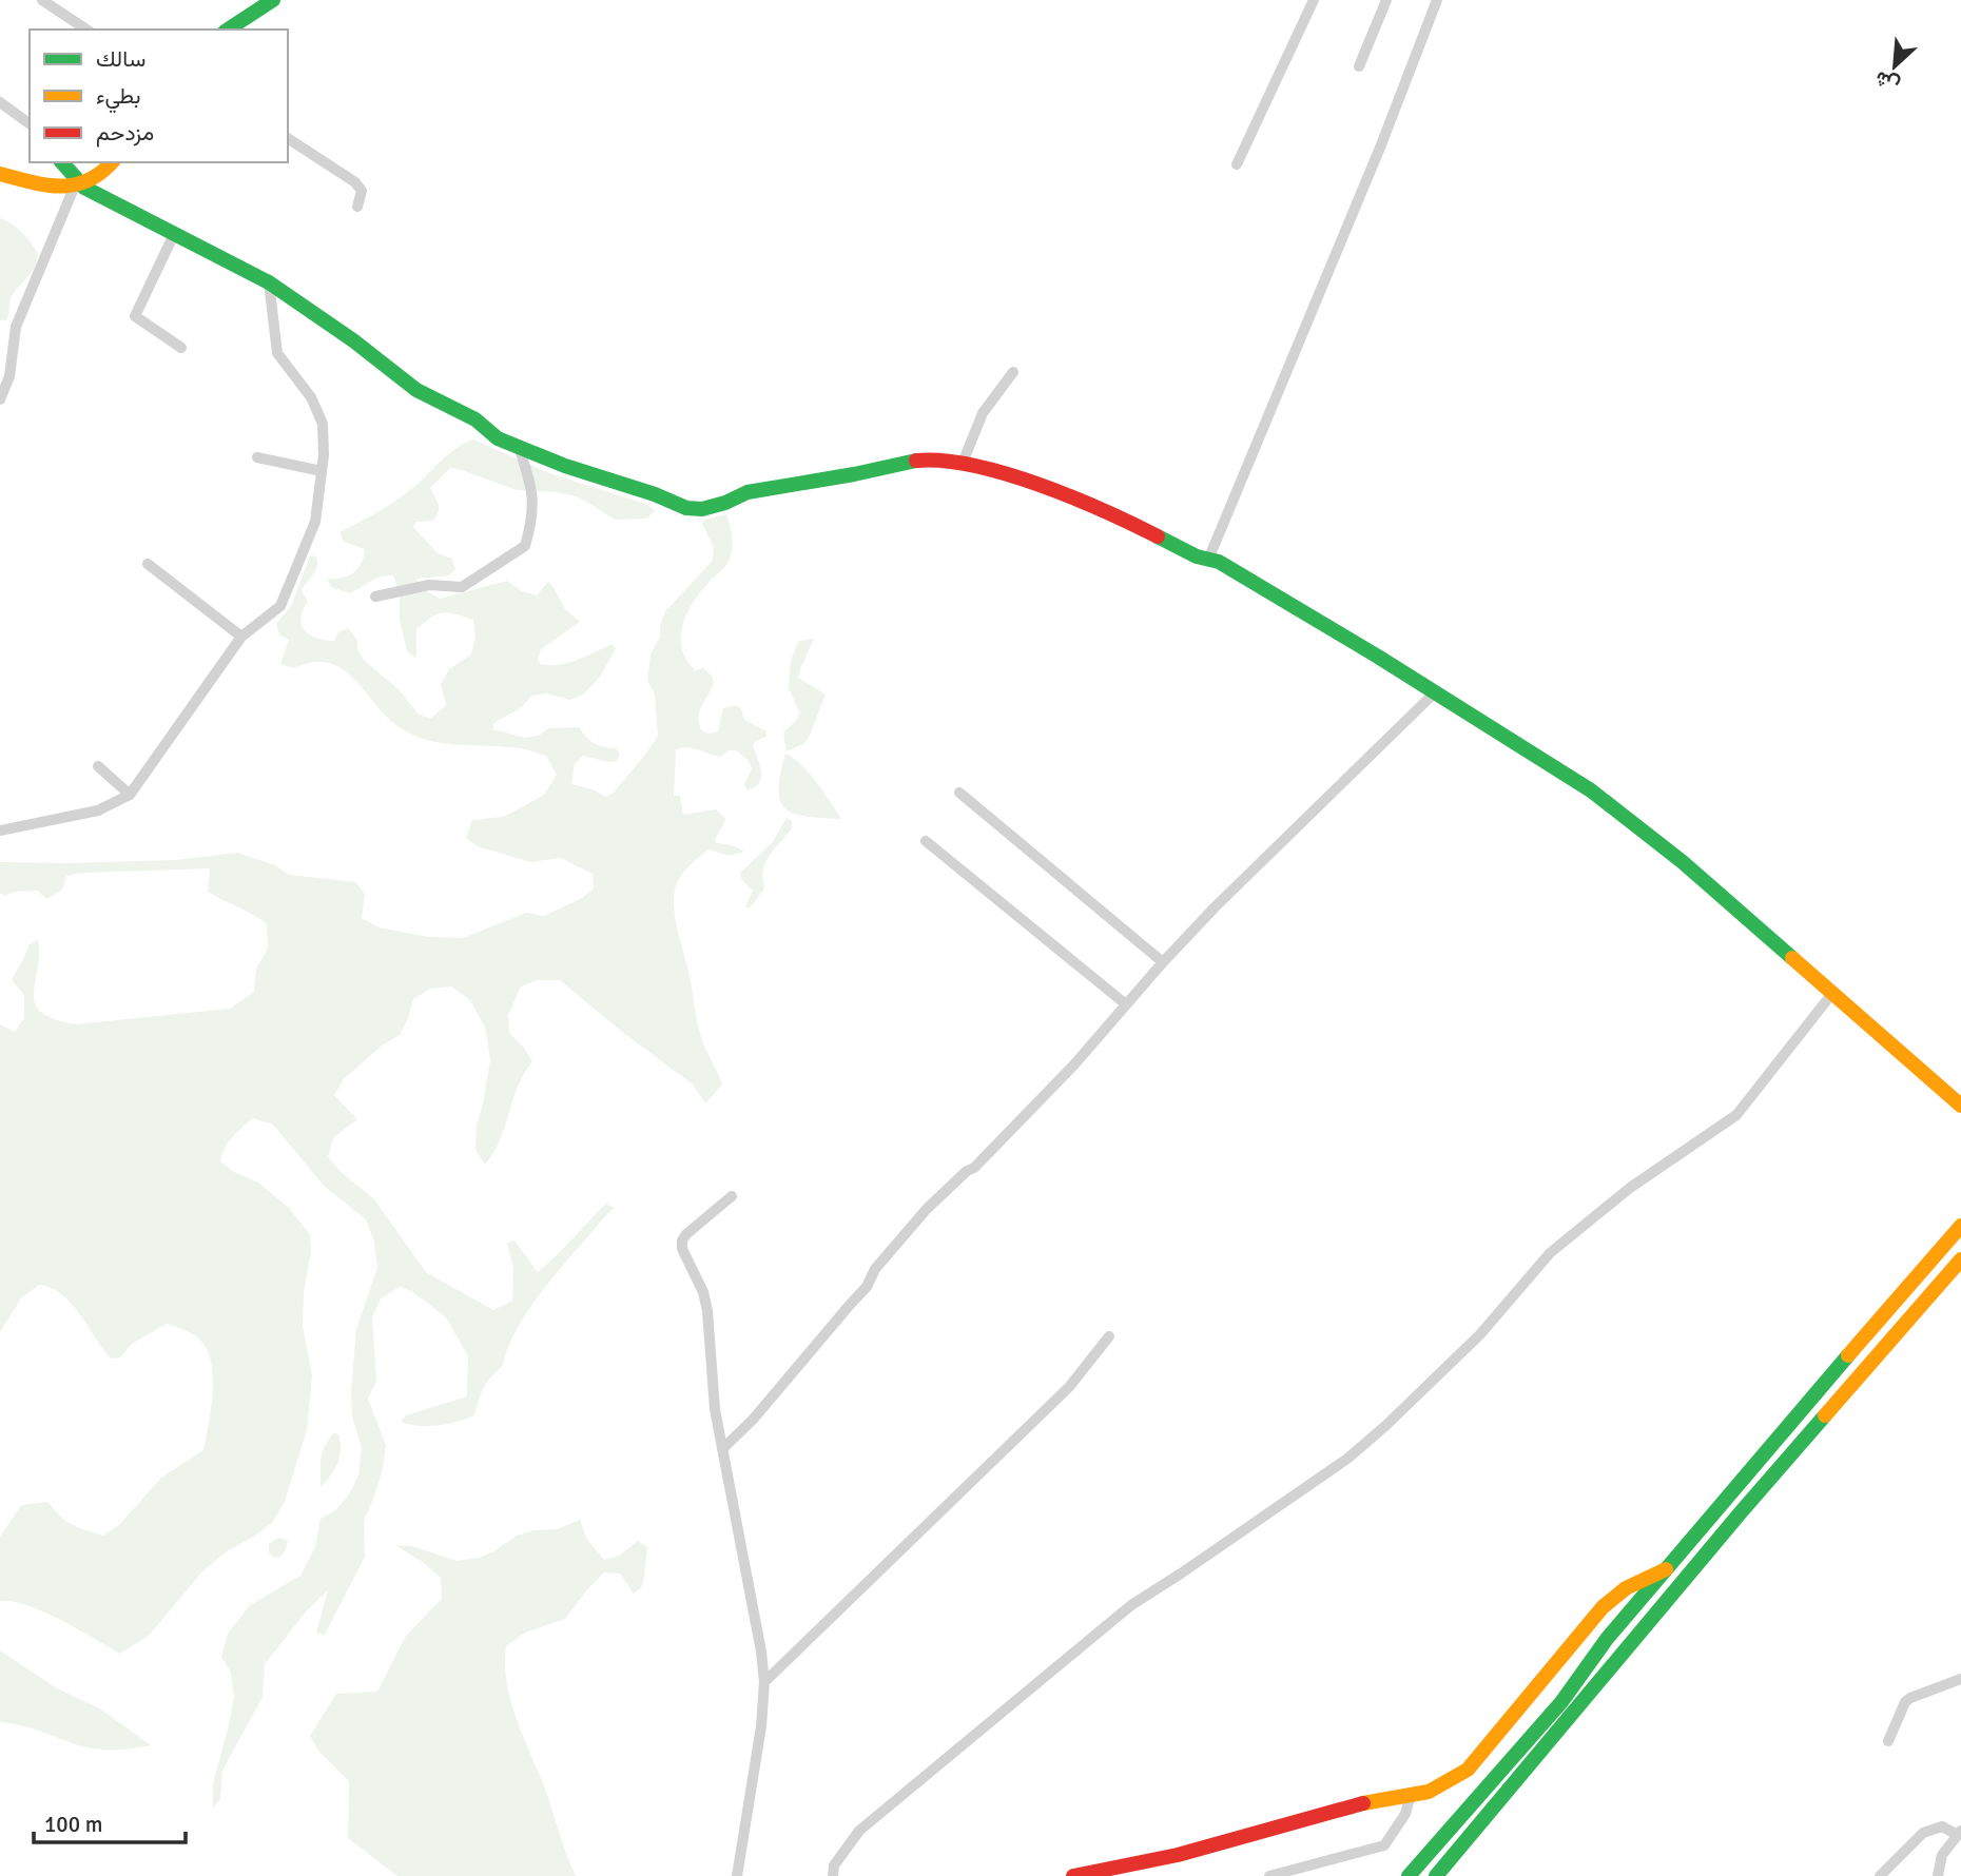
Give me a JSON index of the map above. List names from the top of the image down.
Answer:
{
  "legend": ["سالك", "بطيء", "مزدحم"],
  "scale_bar": "100 m",
  "north": "bottom left"
}
